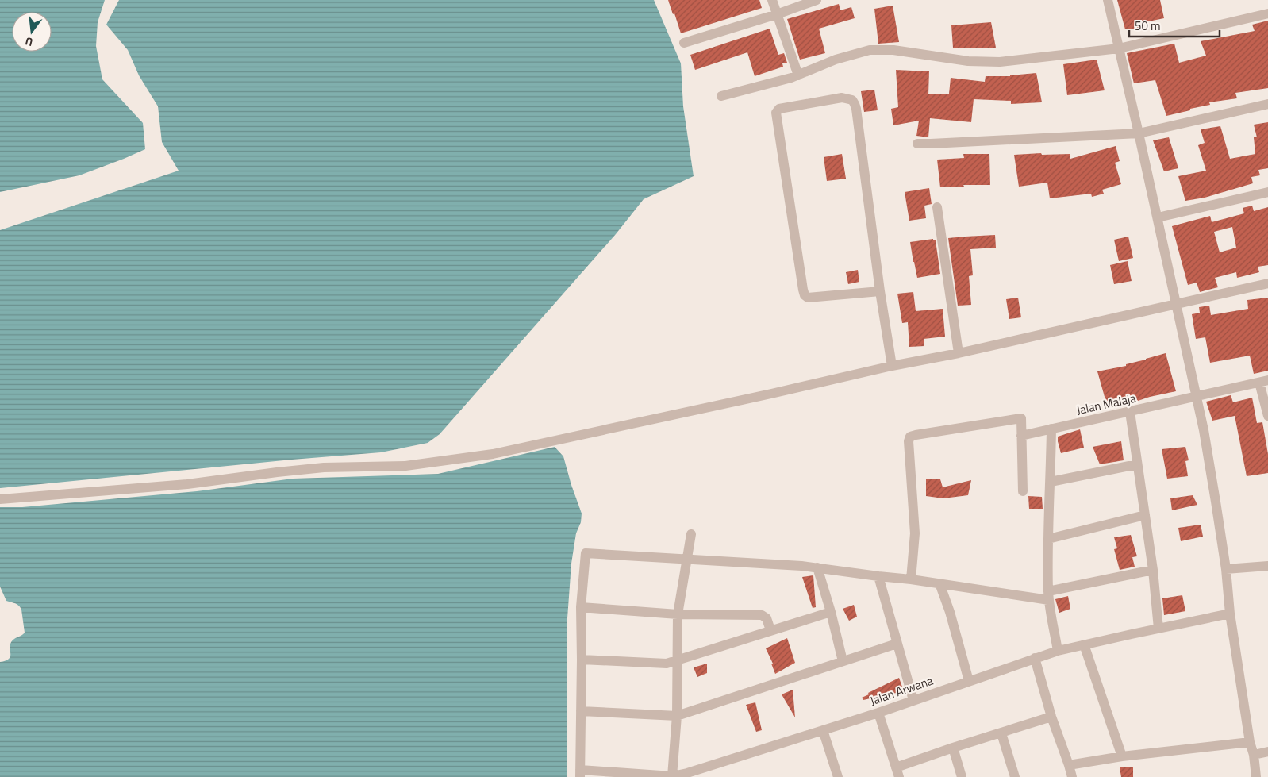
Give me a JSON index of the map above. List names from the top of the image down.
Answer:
{
  "streets": {
    "street": ["Jalan Malaja", "Jalan Arwana"]
  },
  "scale_bar": "50 m",
  "north": "bottom"
}
